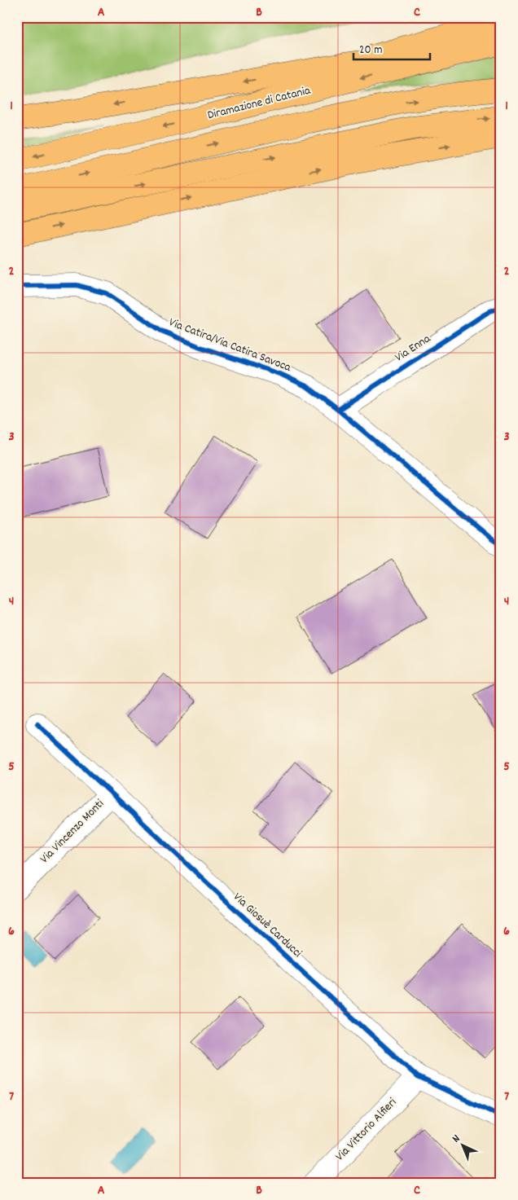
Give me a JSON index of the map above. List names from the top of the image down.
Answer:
{
  "streets": {
    "highway": ["Diramazione di Catania"],
    "street": [
      "Via Catira/Via Catira Savoca",
      "Via Enna",
      "Via Vincenzo Monti",
      "Via Giosuè Carducci",
      "Via Vittorio Alfieri"
    ]
  },
  "crossings": [
    ["Via Catira/Via Catira Savoca", "Via Enna"],
    ["Via Vincenzo Monti", "Via Giosuè Carducci"],
    ["Via Giosuè Carducci", "Via Vittorio Alfieri"]
  ],
  "scale_bar": "20 m",
  "north": "top left",
  "grid": {
    "columns": ["A", "B", "C"],
    "rows": [
      "1",
      "2",
      "3",
      "4",
      "5",
      "6",
      "7"
    ]
  }
}
